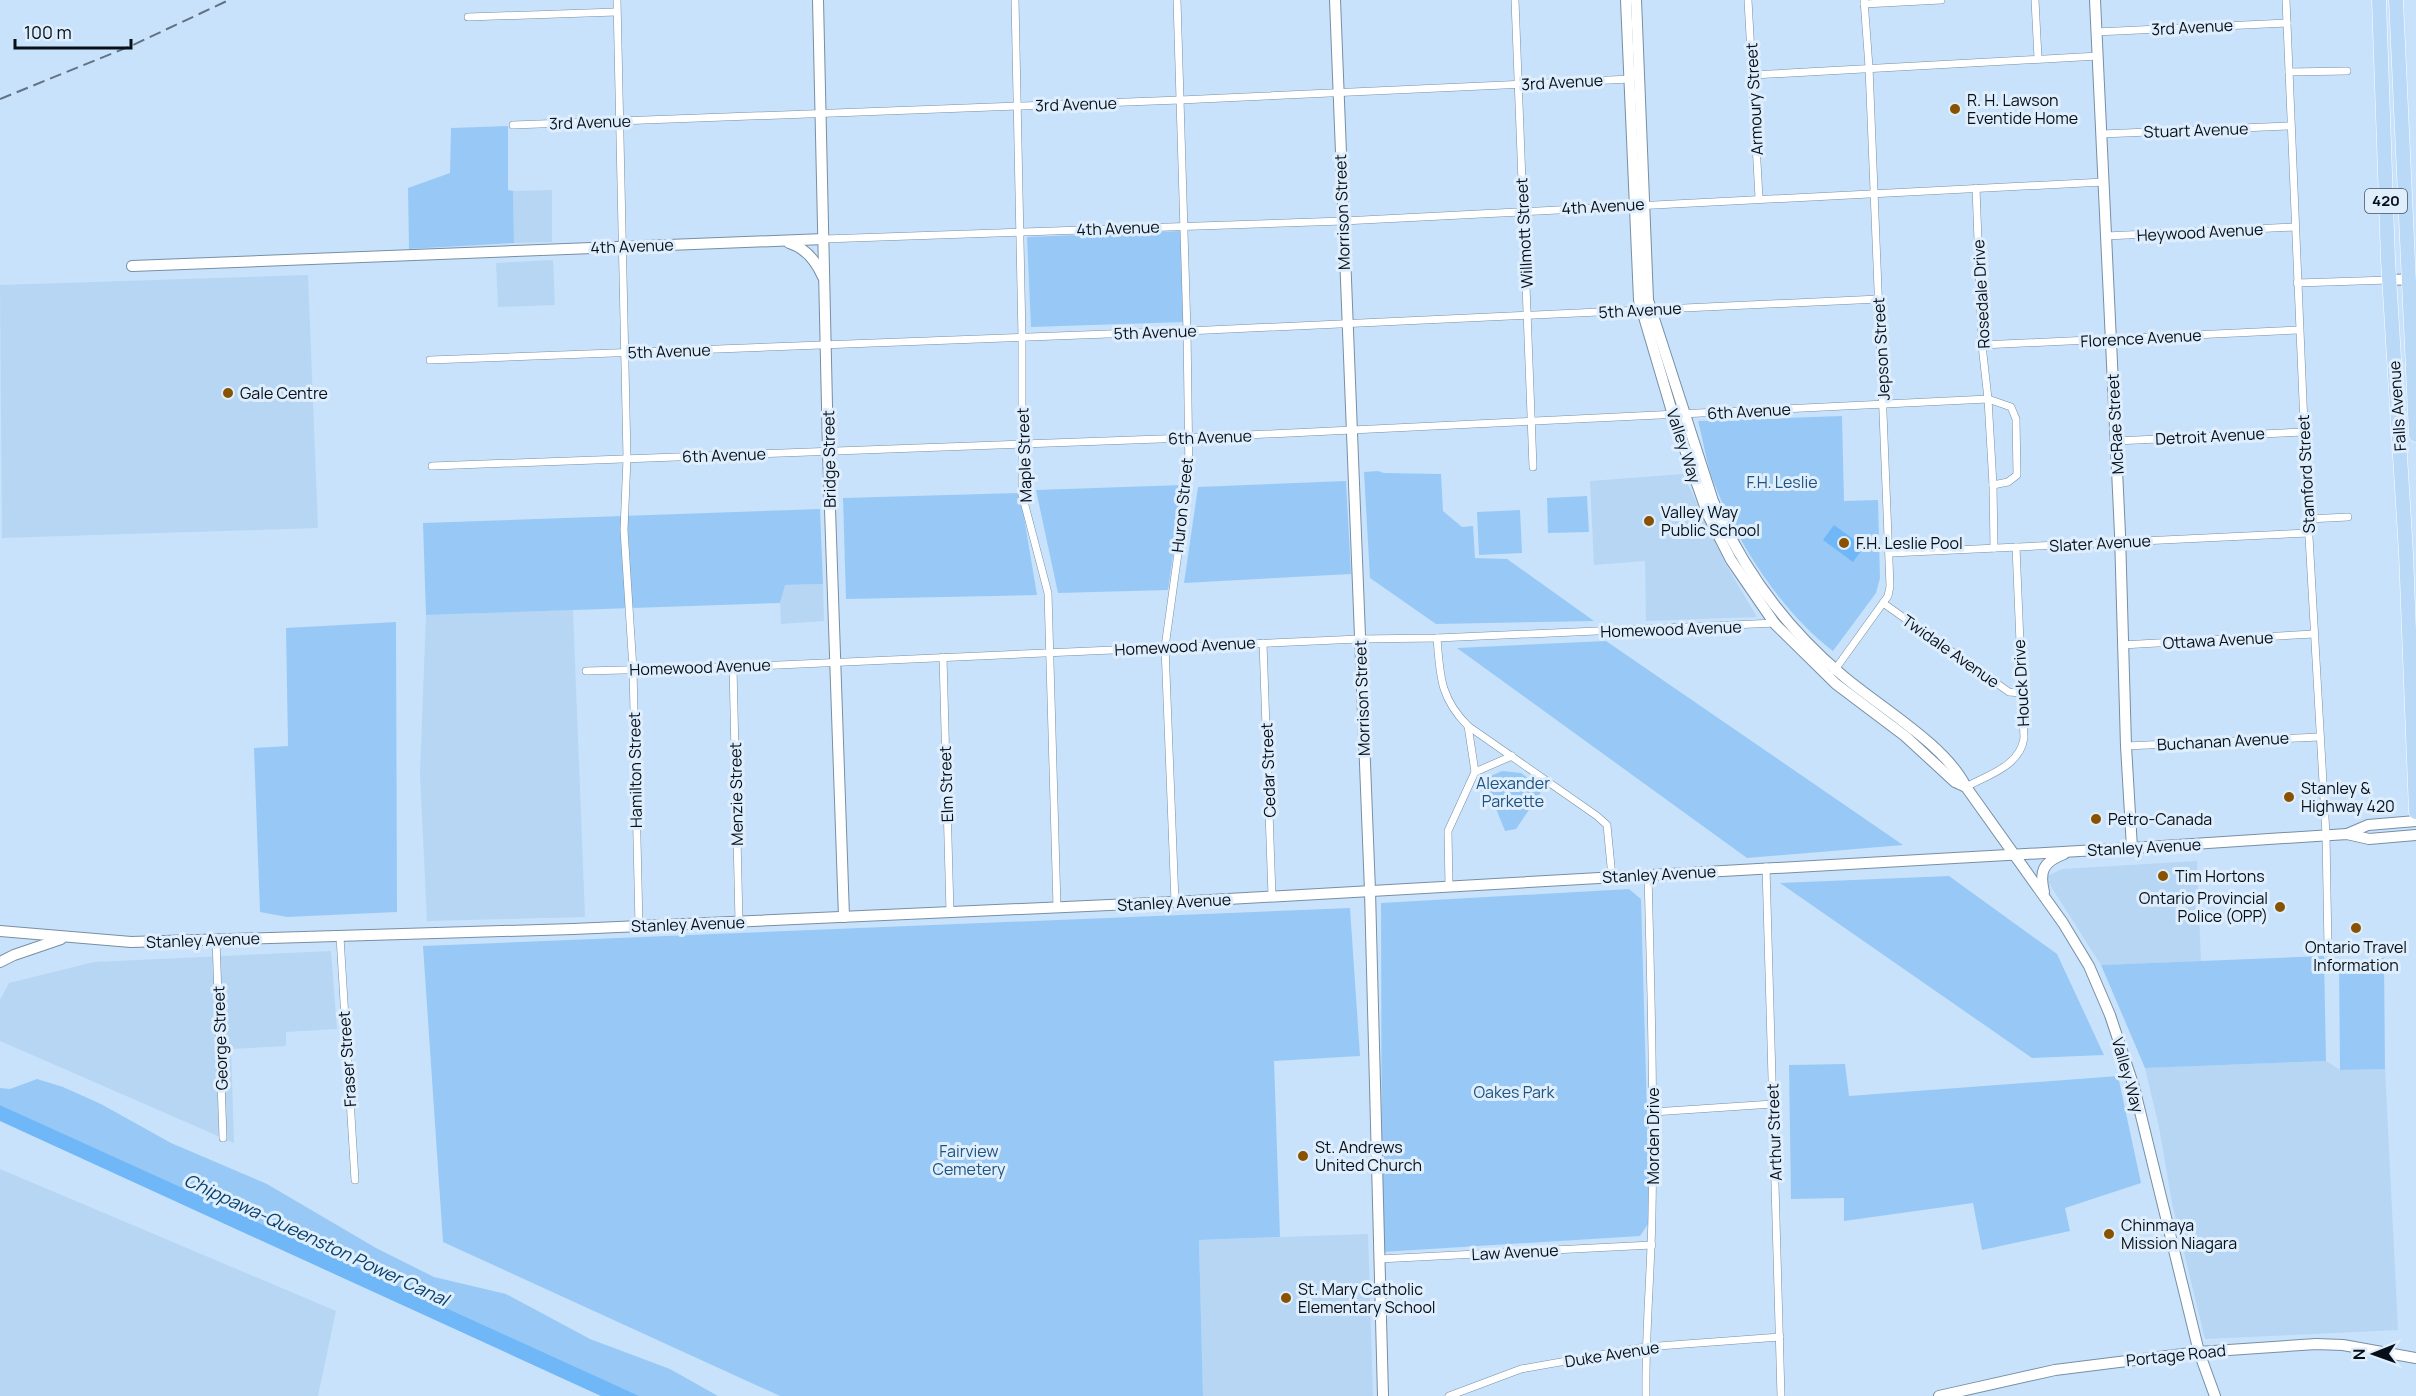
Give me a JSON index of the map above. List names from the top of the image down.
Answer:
{
  "streets": {
    "highway": ["420", "Falls Avenue"],
    "street": [
      "3rd Avenue",
      "Armoury Street",
      "Stuart Avenue",
      "4th Avenue",
      "Morrison Street",
      "Heywood Avenue",
      "Willmott Street",
      "Rosedale Drive",
      "5th Avenue",
      "Florence Avenue",
      "Jepson Street",
      "6th Avenue",
      "McRae Street",
      "Detroit Avenue",
      "Valley Way",
      "Maple Street",
      "Bridge Street",
      "Stamford Street",
      "Huron Street",
      "Slater Avenue",
      "Homewood Avenue",
      "Ottawa Avenue",
      "Twidale Avenue",
      "Houck Drive",
      "Buchanan Avenue",
      "Hamilton Street",
      "Cedar Street",
      "Elm Street",
      "Menzie Street",
      "Stanley Avenue",
      "George Street",
      "Fraser Street",
      "Arthur Street",
      "Morden Drive",
      "Law Avenue",
      "Duke Avenue",
      "Portage Road"
    ]
  },
  "crossings": [
    ["3rd Avenue", "Morrison Street"],
    ["3rd Avenue", "Willmott Street"],
    ["3rd Avenue", "McRae Street"],
    ["3rd Avenue", "Valley Way"],
    ["3rd Avenue", "Maple Street"],
    ["3rd Avenue", "Bridge Street"],
    ["3rd Avenue", "Stamford Street"],
    ["3rd Avenue", "Huron Street"],
    ["Armoury Street", "4th Avenue"],
    ["Stuart Avenue", "McRae Street"],
    ["Stuart Avenue", "Stamford Street"],
    ["4th Avenue", "Morrison Street"],
    ["4th Avenue", "Willmott Street"],
    ["4th Avenue", "Rosedale Drive"],
    ["4th Avenue", "Jepson Street"],
    ["4th Avenue", "McRae Street"],
    ["4th Avenue", "Valley Way"],
    ["4th Avenue", "Maple Street"],
    ["4th Avenue", "Bridge Street"],
    ["4th Avenue", "Huron Street"],
    ["Morrison Street", "5th Avenue"],
    ["Morrison Street", "6th Avenue"],
    ["Morrison Street", "Homewood Avenue"],
    ["Morrison Street", "Stanley Avenue"],
    ["Morrison Street", "Law Avenue"],
    ["Heywood Avenue", "McRae Street"],
    ["Heywood Avenue", "Stamford Street"],
    ["Willmott Street", "5th Avenue"],
    ["Willmott Street", "6th Avenue"],
    ["Rosedale Drive", "Florence Avenue"],
    ["Rosedale Drive", "6th Avenue"],
    ["Rosedale Drive", "Slater Avenue"],
    ["5th Avenue", "Jepson Street"],
    ["5th Avenue", "Valley Way"],
    ["5th Avenue", "Maple Street"],
    ["5th Avenue", "Bridge Street"],
    ["5th Avenue", "Huron Street"],
    ["Florence Avenue", "McRae Street"],
    ["Florence Avenue", "Stamford Street"],
    ["Jepson Street", "6th Avenue"],
    ["Jepson Street", "Valley Way"],
    ["Jepson Street", "Slater Avenue"],
    ["Jepson Street", "Twidale Avenue"],
    ["6th Avenue", "Valley Way"],
    ["6th Avenue", "Maple Street"],
    ["6th Avenue", "Bridge Street"],
    ["6th Avenue", "Huron Street"],
    ["6th Avenue", "Hamilton Street"],
    ["McRae Street", "Detroit Avenue"],
    ["McRae Street", "Slater Avenue"],
    ["McRae Street", "Ottawa Avenue"],
    ["McRae Street", "Buchanan Avenue"],
    ["McRae Street", "Stanley Avenue"],
    ["Detroit Avenue", "Stamford Street"],
    ["Valley Way", "Homewood Avenue"],
    ["Valley Way", "Houck Drive"],
    ["Valley Way", "Stanley Avenue"],
    ["Valley Way", "Portage Road"],
    ["Maple Street", "Homewood Avenue"],
    ["Maple Street", "Stanley Avenue"],
    ["Bridge Street", "Homewood Avenue"],
    ["Bridge Street", "Stanley Avenue"],
    ["Stamford Street", "Slater Avenue"],
    ["Stamford Street", "Ottawa Avenue"],
    ["Stamford Street", "Buchanan Avenue"],
    ["Stamford Street", "Stanley Avenue"],
    ["Huron Street", "Homewood Avenue"],
    ["Huron Street", "Stanley Avenue"],
    ["Slater Avenue", "Houck Drive"],
    ["Homewood Avenue", "Hamilton Street"],
    ["Homewood Avenue", "Cedar Street"],
    ["Homewood Avenue", "Elm Street"],
    ["Homewood Avenue", "Menzie Street"],
    ["Twidale Avenue", "Houck Drive"],
    ["Hamilton Street", "Stanley Avenue"],
    ["Cedar Street", "Stanley Avenue"],
    ["Elm Street", "Stanley Avenue"],
    ["Menzie Street", "Stanley Avenue"],
    ["Stanley Avenue", "George Street"],
    ["Stanley Avenue", "Fraser Street"],
    ["Stanley Avenue", "Arthur Street"],
    ["Stanley Avenue", "Morden Drive"],
    ["Arthur Street", "Duke Avenue"],
    ["Morden Drive", "Law Avenue"],
    ["Morden Drive", "Duke Avenue"]
  ],
  "water": ["Chippawa-Queenston Power Canal"],
  "parks": [
    "F.H. Leslie",
    "Alexander Parkette",
    "Oakes Park",
    "Fairview Cemetery"
  ],
  "places": [
    "R. H. Lawson Eventide Home",
    "Gale Centre",
    "Valley Way Public School",
    "F.H. Leslie Pool",
    "Stanley & Highway 420",
    "Petro-Canada",
    "Tim Hortons",
    "Ontario Provincial Police (OPP)",
    "Ontario Travel Information",
    "St. Andrews United Church",
    "Chinmaya Mission Niagara",
    "St. Mary Catholic Elementary School"
  ],
  "scale_bar": "100 m",
  "north": "left"
}
